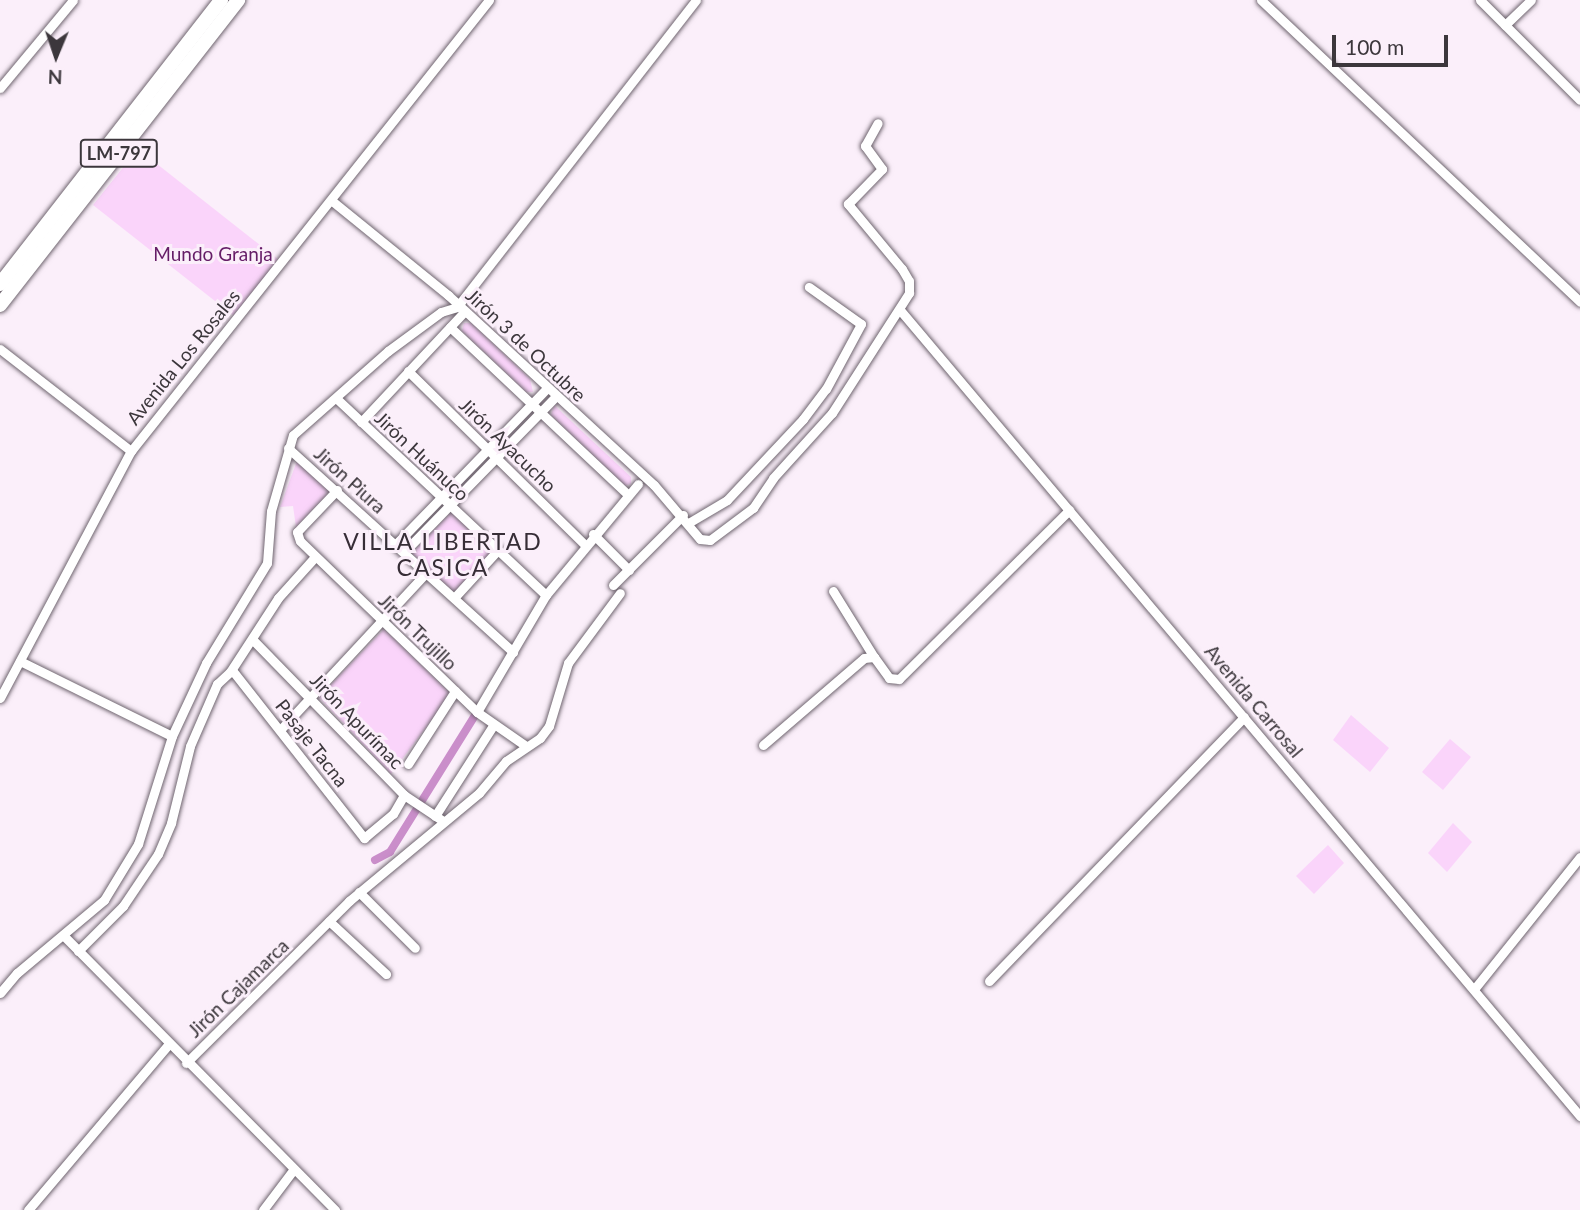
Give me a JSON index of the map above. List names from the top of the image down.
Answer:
{
  "streets": {
    "main road": ["LM-797"],
    "street": [
      "Jirón 3 de Octubre",
      "Avenida Los Rosales",
      "Jirón Ayacucho",
      "Jirón Huánuco",
      "Jirón Piura",
      "Jirón Trujillo",
      "Avenida Carrosal",
      "Jirón Apurímac",
      "Pasaje Tacna",
      "Jirón Cajamarca"
    ]
  },
  "crossings": [
    ["Jirón 3 de Octubre", "Avenida Los Rosales"],
    ["Jirón 3 de Octubre", "Avenida Carrosal"],
    ["Jirón Piura", "Jirón Trujillo"],
    ["Jirón Apurímac", "Pasaje Tacna"],
    ["Jirón Apurímac", "Jirón Cajamarca"]
  ],
  "districts": ["VILLA LIBERTAD CASICA"],
  "parks": ["Mundo Granja"],
  "scale_bar": "100 m",
  "north": "bottom"
}
